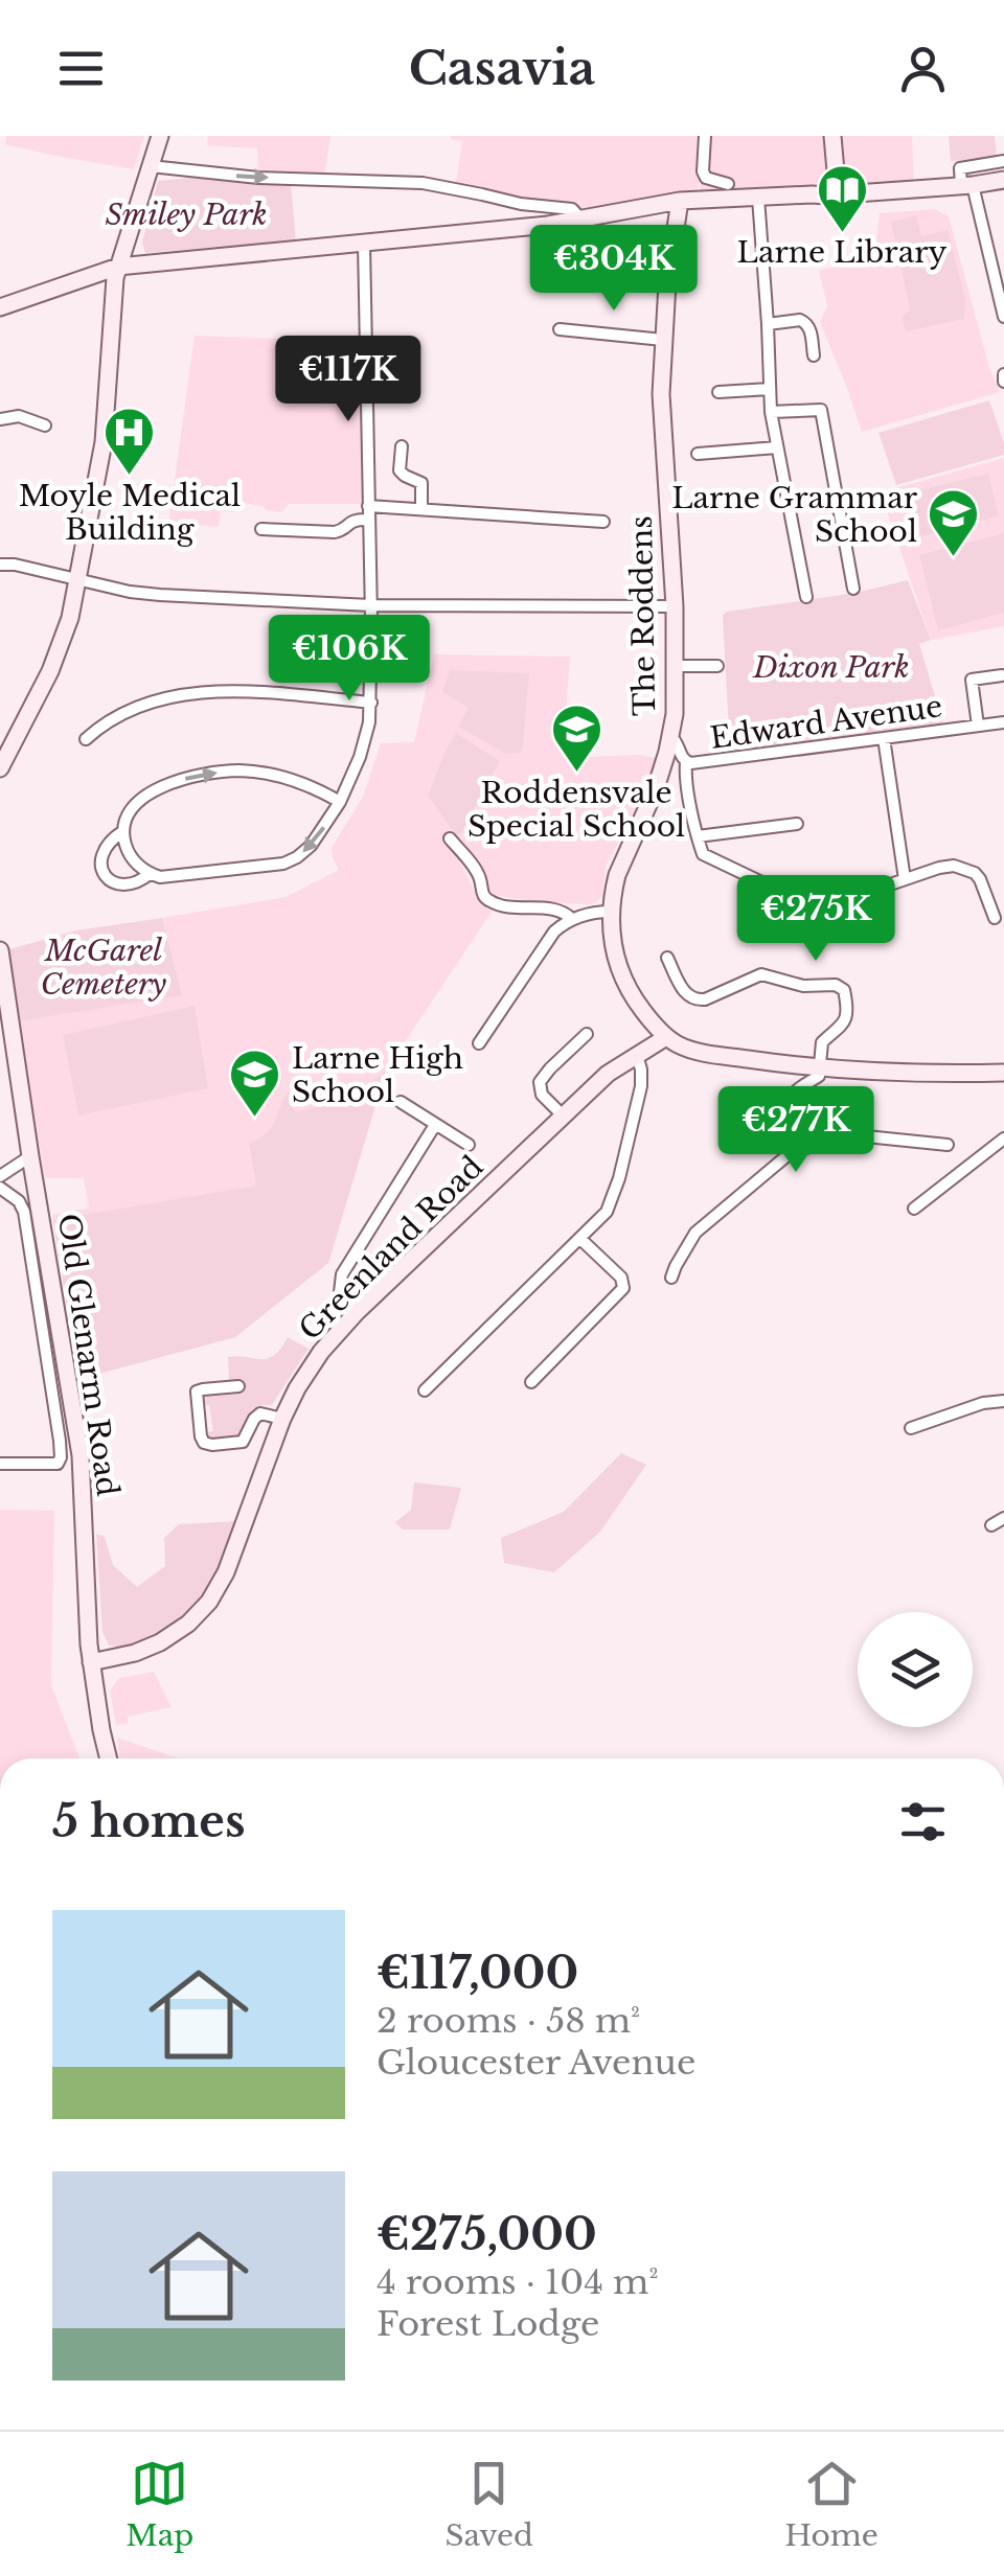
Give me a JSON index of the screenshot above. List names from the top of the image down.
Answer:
{
  "streets": {
    "street": [
      "The Roddens",
      "Edward Avenue",
      "Greenland Road",
      "Old Glenarm Road"
    ]
  },
  "crossings": [
    ["The Roddens", "Edward Avenue"],
    ["The Roddens", "Greenland Road"],
    ["Greenland Road", "Old Glenarm Road"]
  ],
  "parks": ["Smiley Park", "Dixon Park", "McGarel Cemetery"],
  "places": {
    "library": ["Larne Library"],
    "hospital": ["Moyle Medical Building"],
    "school or university": ["Larne Grammar School", "Roddensvale Special School", "Larne High School"]
  },
  "page": {
    "header": "Casavia",
    "price": [
      "€304K",
      "€117K",
      "€106K",
      "€275K",
      "€277K"
    ],
    "heading": "5 homes",
    "list": [
      {
        "name": "€117,000",
        "note": "2 rooms · 58 m² · Gloucester Avenue"
      },
      {
        "name": "€275,000",
        "note": "4 rooms · 104 m² · Forest Lodge"
      }
    ],
    "tabs": ["Map", "Saved", "Home"]
  }
}
